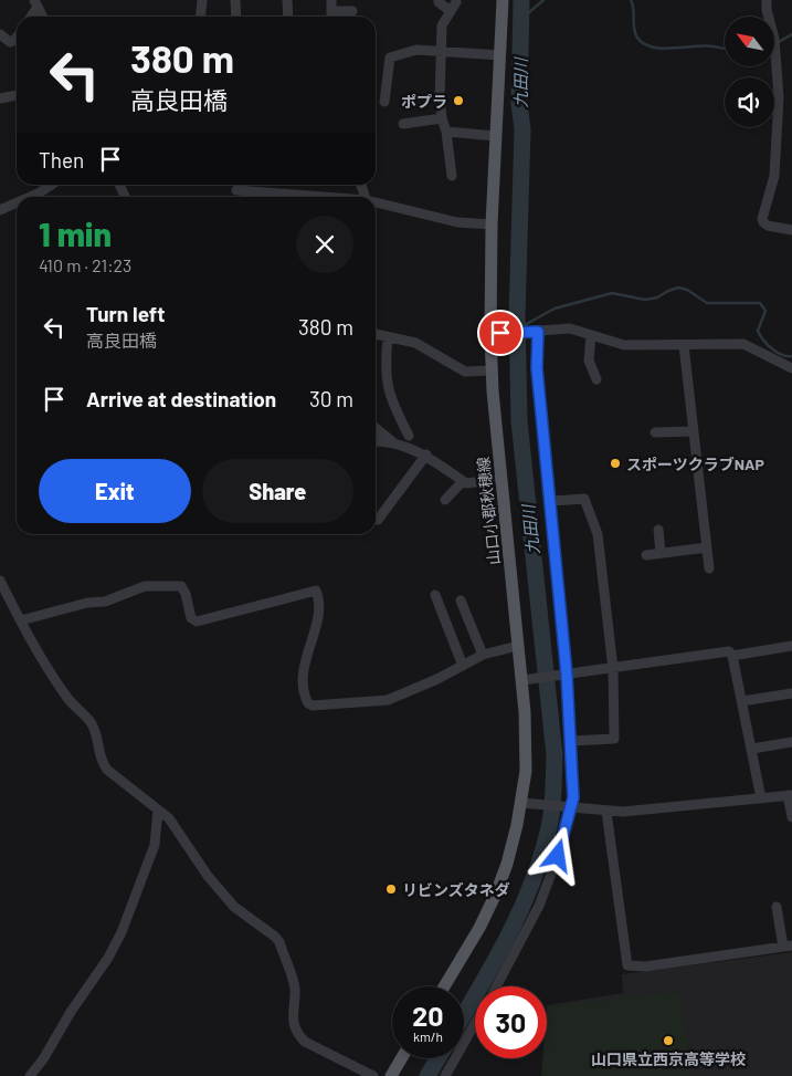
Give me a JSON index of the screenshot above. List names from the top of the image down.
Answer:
{
  "streets": {
    "main road": ["山口小郡秋穂線"]
  },
  "water": ["九田川"],
  "places": [
    "ポプラ",
    "スポーツクラブNAP",
    "リビンズタネダ",
    "山口県立西京高等学校"
  ],
  "north": "top left",
  "page": {
    "turn": ["380 m", "高良田橋"],
    "then": "Then",
    "heading": ["1 min", "410 m · 21:23"],
    "list": [
      {
        "name": "Turn left",
        "note": "高良田橋",
        "value": "380 m"
      },
      {
        "name": "Arrive at destination",
        "value": "30 m"
      }
    ],
    "buttons": ["Exit", "Share"],
    "speed": "20 km/h",
    "limit": "30"
  }
}
